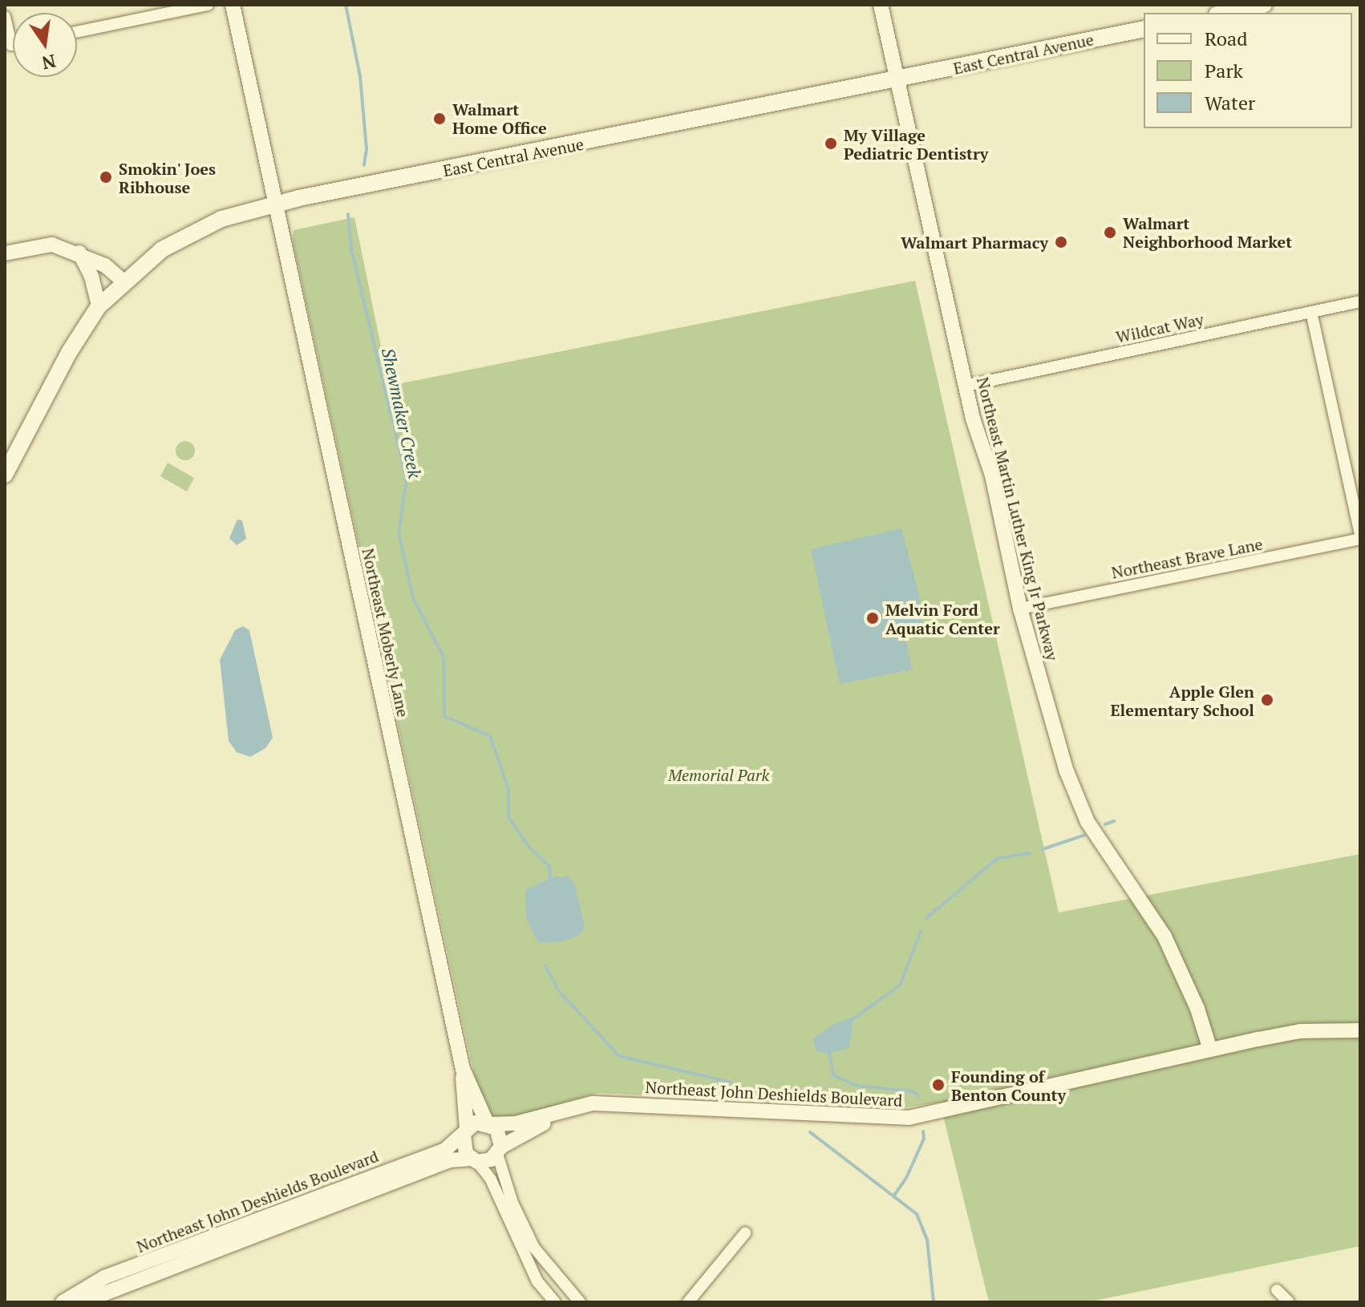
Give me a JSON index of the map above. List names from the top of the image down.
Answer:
{
  "streets": {
    "main road": ["East Central Avenue"],
    "street": [
      "Wildcat Way",
      "Northeast Martin Luther King Jr Parkway",
      "Northeast Brave Lane",
      "Northeast Moberly Lane",
      "Northeast John Deshields Boulevard"
    ]
  },
  "crossings": [
    ["East Central Avenue", "Northeast Martin Luther King Jr Parkway"],
    ["East Central Avenue", "Northeast Moberly Lane"],
    ["Wildcat Way", "Northeast Martin Luther King Jr Parkway"],
    ["Northeast Martin Luther King Jr Parkway", "Northeast Brave Lane"],
    ["Northeast Martin Luther King Jr Parkway", "Northeast John Deshields Boulevard"],
    ["Northeast Moberly Lane", "Northeast John Deshields Boulevard"]
  ],
  "water": ["Shewmaker Creek"],
  "parks": ["Memorial Park"],
  "places": [
    "Walmart Home Office",
    "My Village Pediatric Dentistry",
    "Smokin' Joes Ribhouse",
    "Walmart Neighborhood Market",
    "Walmart Pharmacy",
    "Melvin Ford Aquatic Center",
    "Apple Glen Elementary School",
    "Founding of Benton County"
  ],
  "legend": ["Road", "Park", "Water"],
  "north": "bottom"
}
